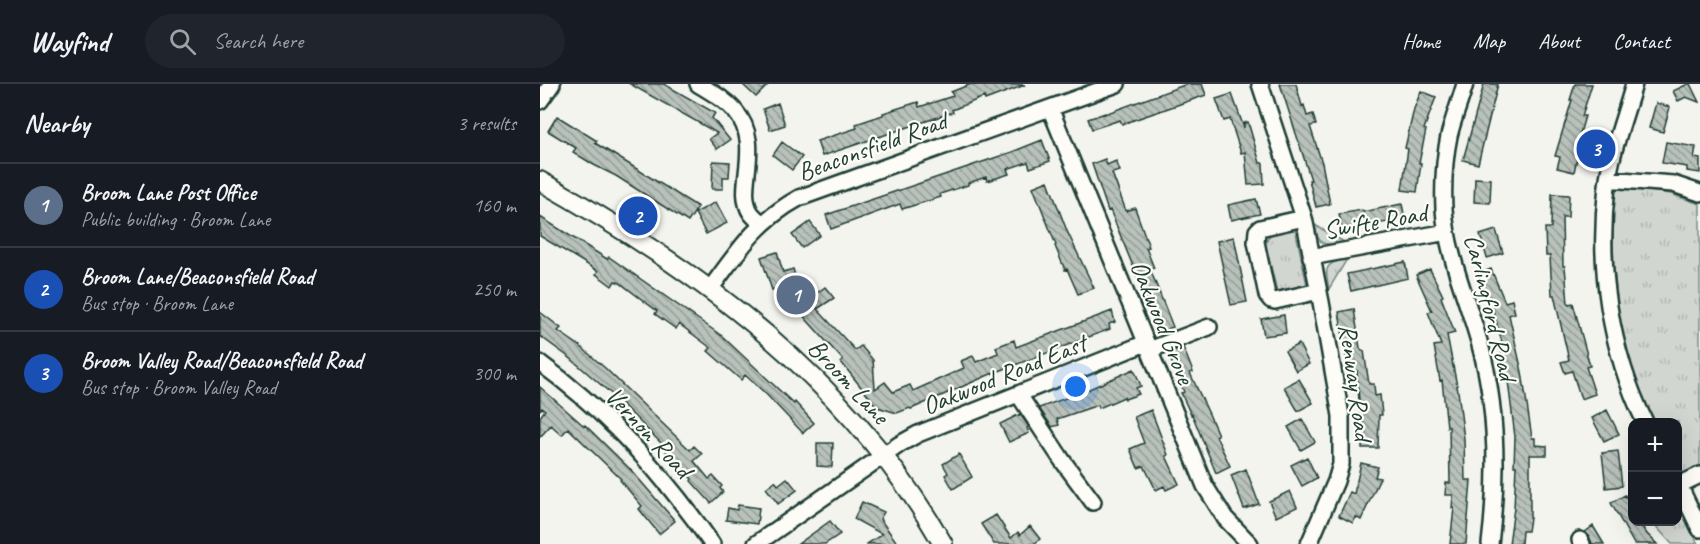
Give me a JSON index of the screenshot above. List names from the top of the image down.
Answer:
{
  "streets": {
    "main road": ["Broom Lane"],
    "street": [
      "Beaconsfield Road",
      "Swifte Road",
      "Carlingford Road",
      "Oakwood Grove",
      "Oakwood Road East",
      "Renway Road",
      "Vernon Road"
    ]
  },
  "crossings": [
    ["Beaconsfield Road", "Oakwood Grove"],
    ["Beaconsfield Road", "Broom Lane"],
    ["Swifte Road", "Carlingford Road"],
    ["Swifte Road", "Renway Road"],
    ["Oakwood Grove", "Oakwood Road East"],
    ["Oakwood Road East", "Broom Lane"]
  ],
  "page": {
    "header": "Wayfind",
    "search": "Search here",
    "nav": [
      "Home",
      "Map",
      "About",
      "Contact"
    ],
    "heading": ["Nearby", "3 results"],
    "pins": ["3", "2", "1"],
    "list": [
      {
        "mark": "1",
        "name": "Broom Lane Post Office",
        "note": "Public building · Broom Lane",
        "value": "160 m"
      },
      {
        "mark": "2",
        "name": "Broom Lane/Beaconsfield Road",
        "note": "Bus stop · Broom Lane",
        "value": "250 m"
      },
      {
        "mark": "3",
        "name": "Broom Valley Road/Beaconsfield Road",
        "note": "Bus stop · Broom Valley Road",
        "value": "300 m"
      }
    ],
    "map_buttons": ["+", "−"]
  }
}
